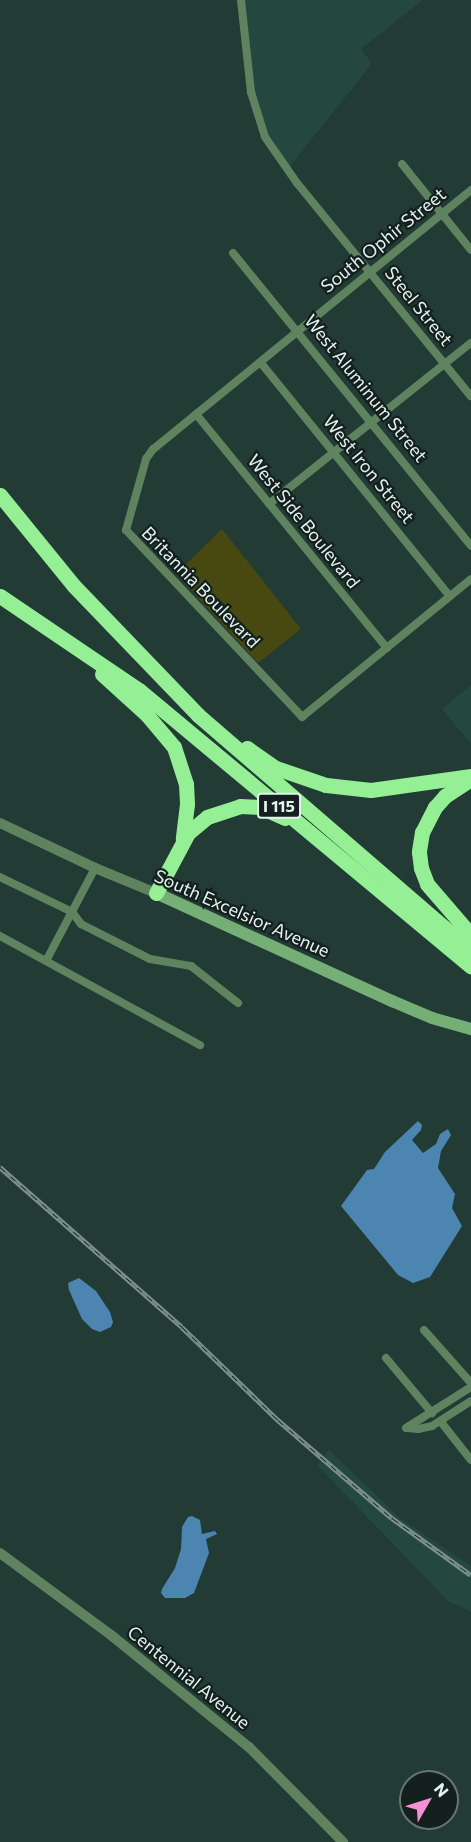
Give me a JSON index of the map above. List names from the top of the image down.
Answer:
{
  "streets": {
    "highway": ["I 115"],
    "main road": ["South Excelsior Avenue"],
    "street": [
      "South Ophir Street",
      "Steel Street",
      "West Aluminum Street",
      "West Iron Street",
      "West Side Boulevard",
      "Britannia Boulevard",
      "Centennial Avenue"
    ]
  },
  "crossings": [
    ["South Ophir Street", "Steel Street"],
    ["South Ophir Street", "West Aluminum Street"],
    ["South Ophir Street", "West Iron Street"],
    ["South Ophir Street", "West Side Boulevard"],
    ["South Ophir Street", "Britannia Boulevard"],
    ["West Side Boulevard", "Britannia Boulevard"]
  ],
  "north": "top right"
}
